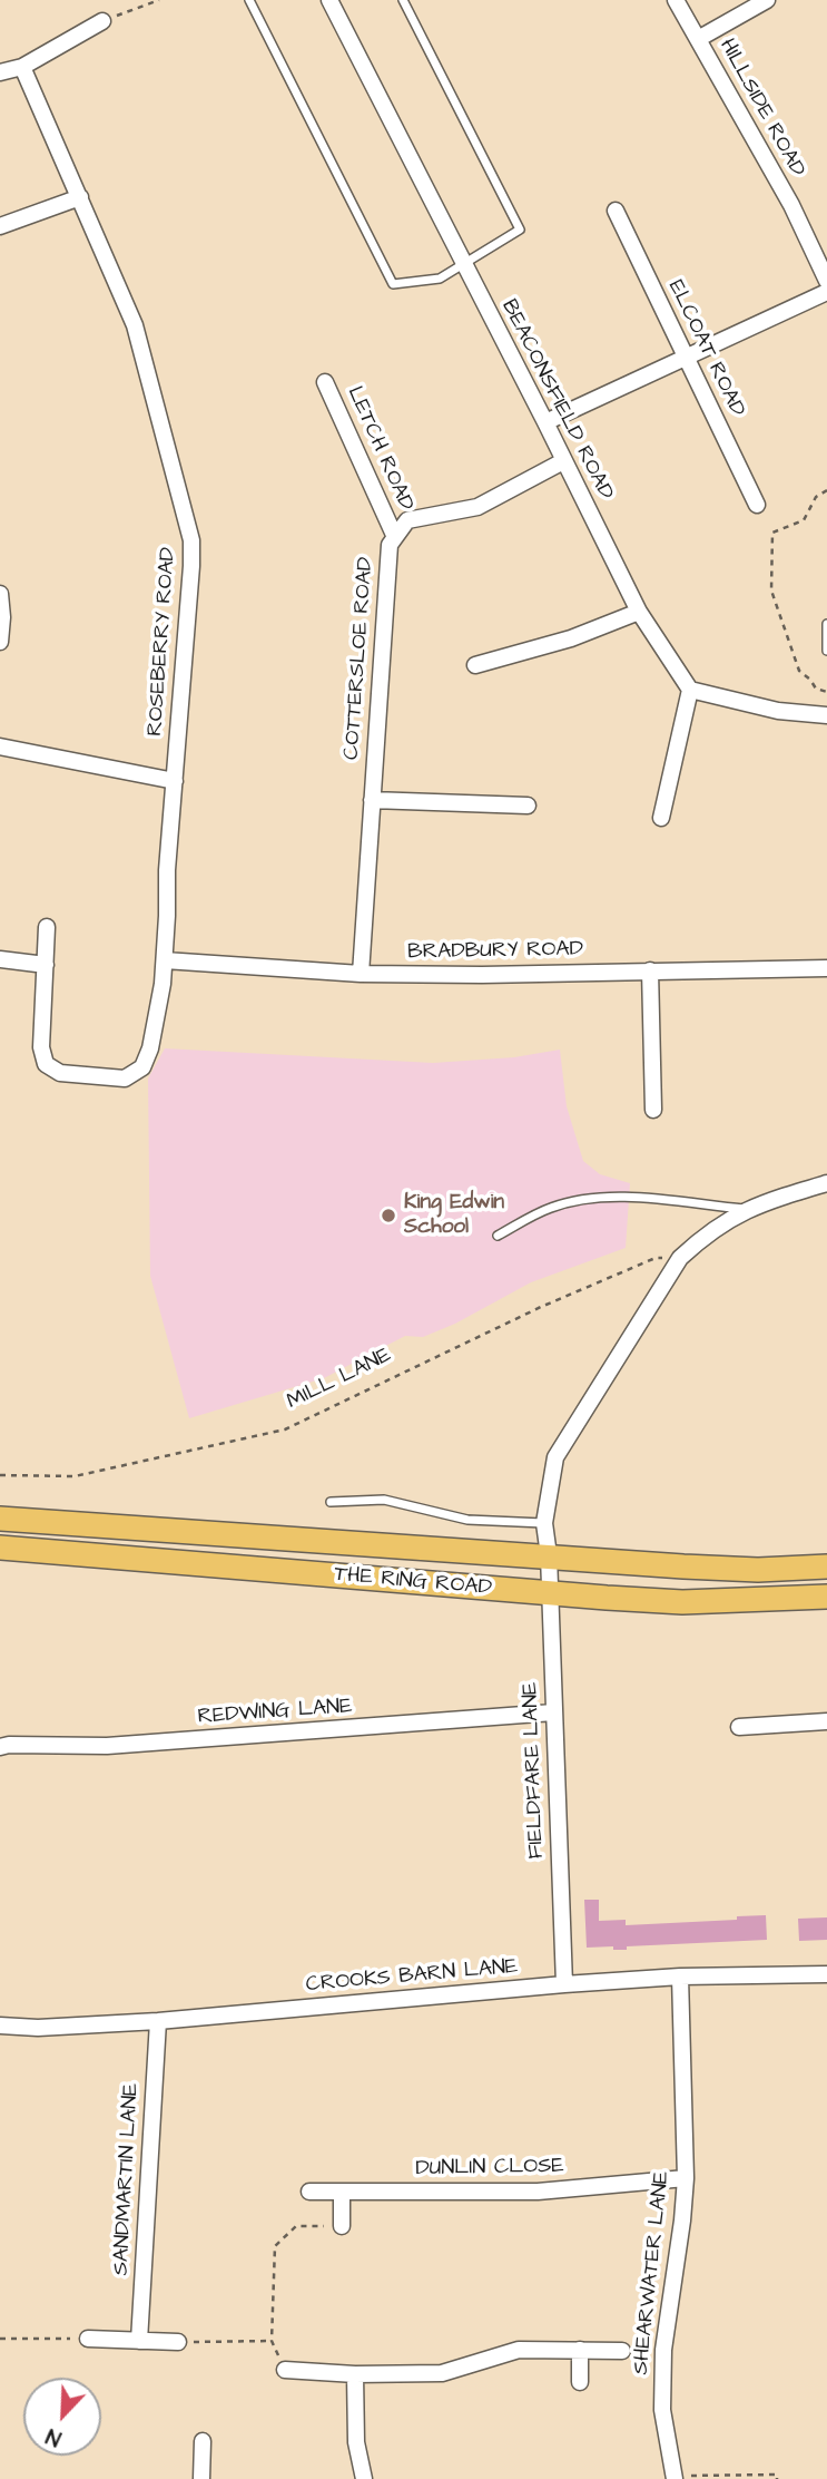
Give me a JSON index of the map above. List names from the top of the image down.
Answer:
{
  "streets": {
    "main road": ["THE RING ROAD"],
    "street": [
      "HILLSIDE ROAD",
      "ELCOAT ROAD",
      "BEACONSFIELD ROAD",
      "LETCH ROAD",
      "ROSEBERRY ROAD",
      "COTTERSLOE ROAD",
      "BRADBURY ROAD",
      "REDWING LANE",
      "FIELDFARE LANE",
      "CROOKS BARN LANE",
      "DUNLIN CLOSE",
      "SANDMARTIN LANE",
      "SHEARWATER LANE"
    ],
    "path": ["MILL LANE"]
  },
  "crossings": [
    ["BEACONSFIELD ROAD", "COTTERSLOE ROAD"],
    ["LETCH ROAD", "COTTERSLOE ROAD"],
    ["ROSEBERRY ROAD", "BRADBURY ROAD"],
    ["COTTERSLOE ROAD", "BRADBURY ROAD"],
    ["THE RING ROAD", "FIELDFARE LANE"],
    ["REDWING LANE", "FIELDFARE LANE"],
    ["FIELDFARE LANE", "CROOKS BARN LANE"],
    ["CROOKS BARN LANE", "SANDMARTIN LANE"],
    ["CROOKS BARN LANE", "SHEARWATER LANE"],
    ["DUNLIN CLOSE", "SHEARWATER LANE"]
  ],
  "places": ["King Edwin School"],
  "north": "bottom left"
}
